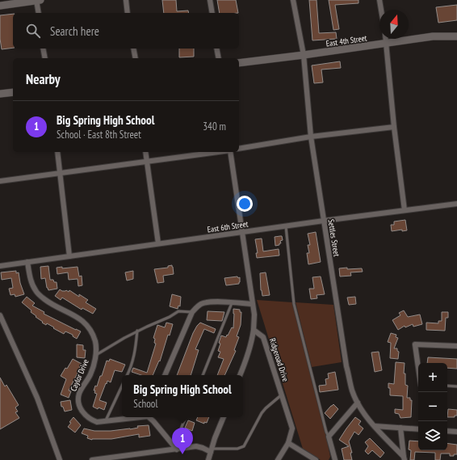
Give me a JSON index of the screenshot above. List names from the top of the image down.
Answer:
{
  "streets": {
    "main road": ["East 4th Street"],
    "street": [
      "East 6th Street",
      "Settles Street",
      "Ridgeroad Drive",
      "Caylor Drive"
    ]
  },
  "crossings": [
    ["East 4th Street", "Settles Street"],
    ["East 6th Street", "Settles Street"],
    ["East 6th Street", "Caylor Drive"]
  ],
  "north": "top",
  "page": {
    "search": "Search here",
    "heading": "Nearby",
    "list": [
      {
        "mark": "1",
        "name": "Big Spring High School",
        "note": "School · East 8th Street",
        "value": "340 m"
      }
    ],
    "map_buttons": ["+", "−"],
    "popup": ["Big Spring High School", "School"],
    "pins": "1"
  }
}
